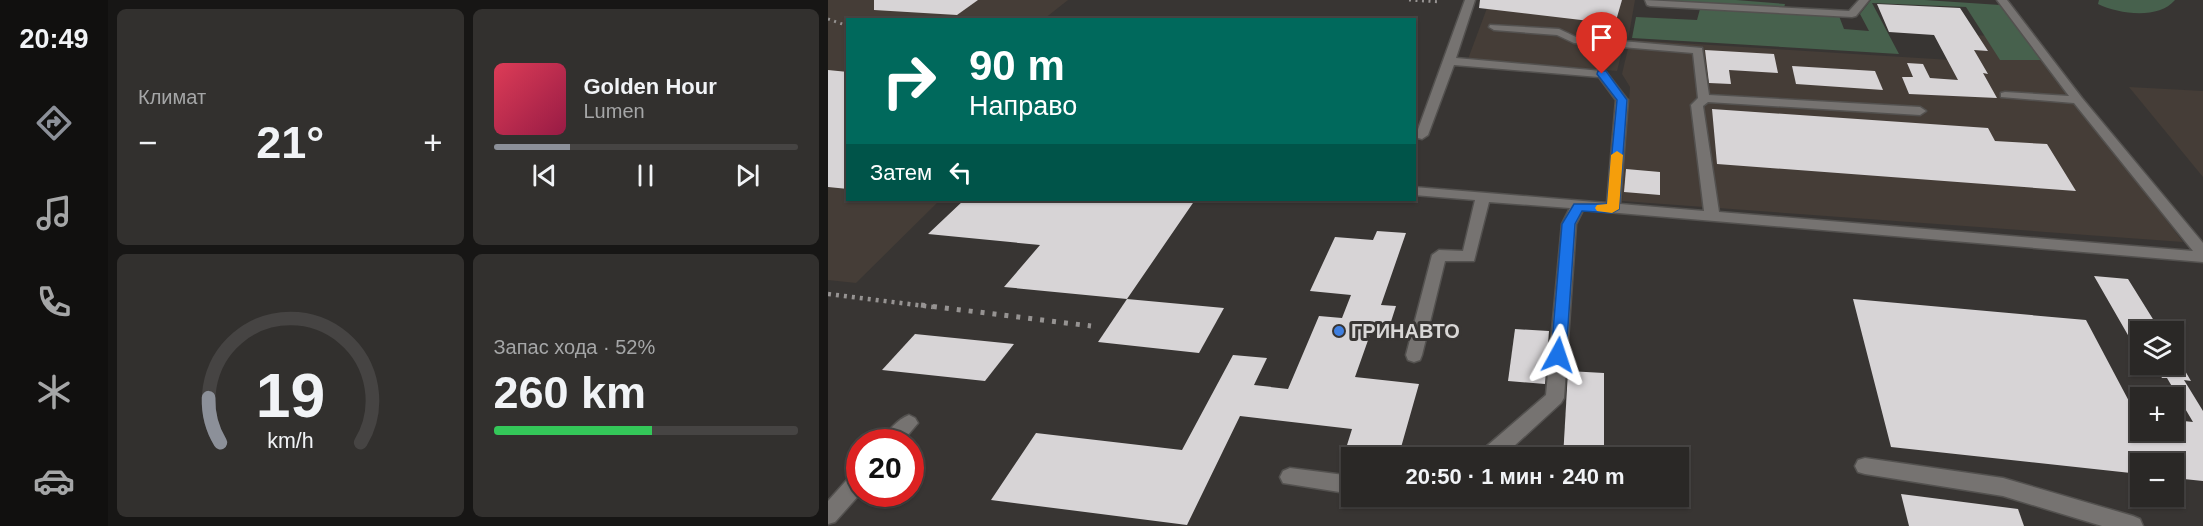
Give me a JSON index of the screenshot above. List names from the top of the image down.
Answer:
{
  "places": ["ГРИНАВТО"],
  "page": {
    "tabs": "20:49",
    "tile": [
      "Климат",
      ["Запас хода · 52%", "260 km"]
    ],
    "turn": ["90 m", "Направо"],
    "song": ["Golden Hour", "Lumen"],
    "heat": ["−", "21°", "+"],
    "then": "Затем",
    "map_buttons": ["+", "−"],
    "limit": "20",
    "trip": "20:50 · 1 мин · 240 m",
    "gauge": ["19", "km/h"]
  }
}
